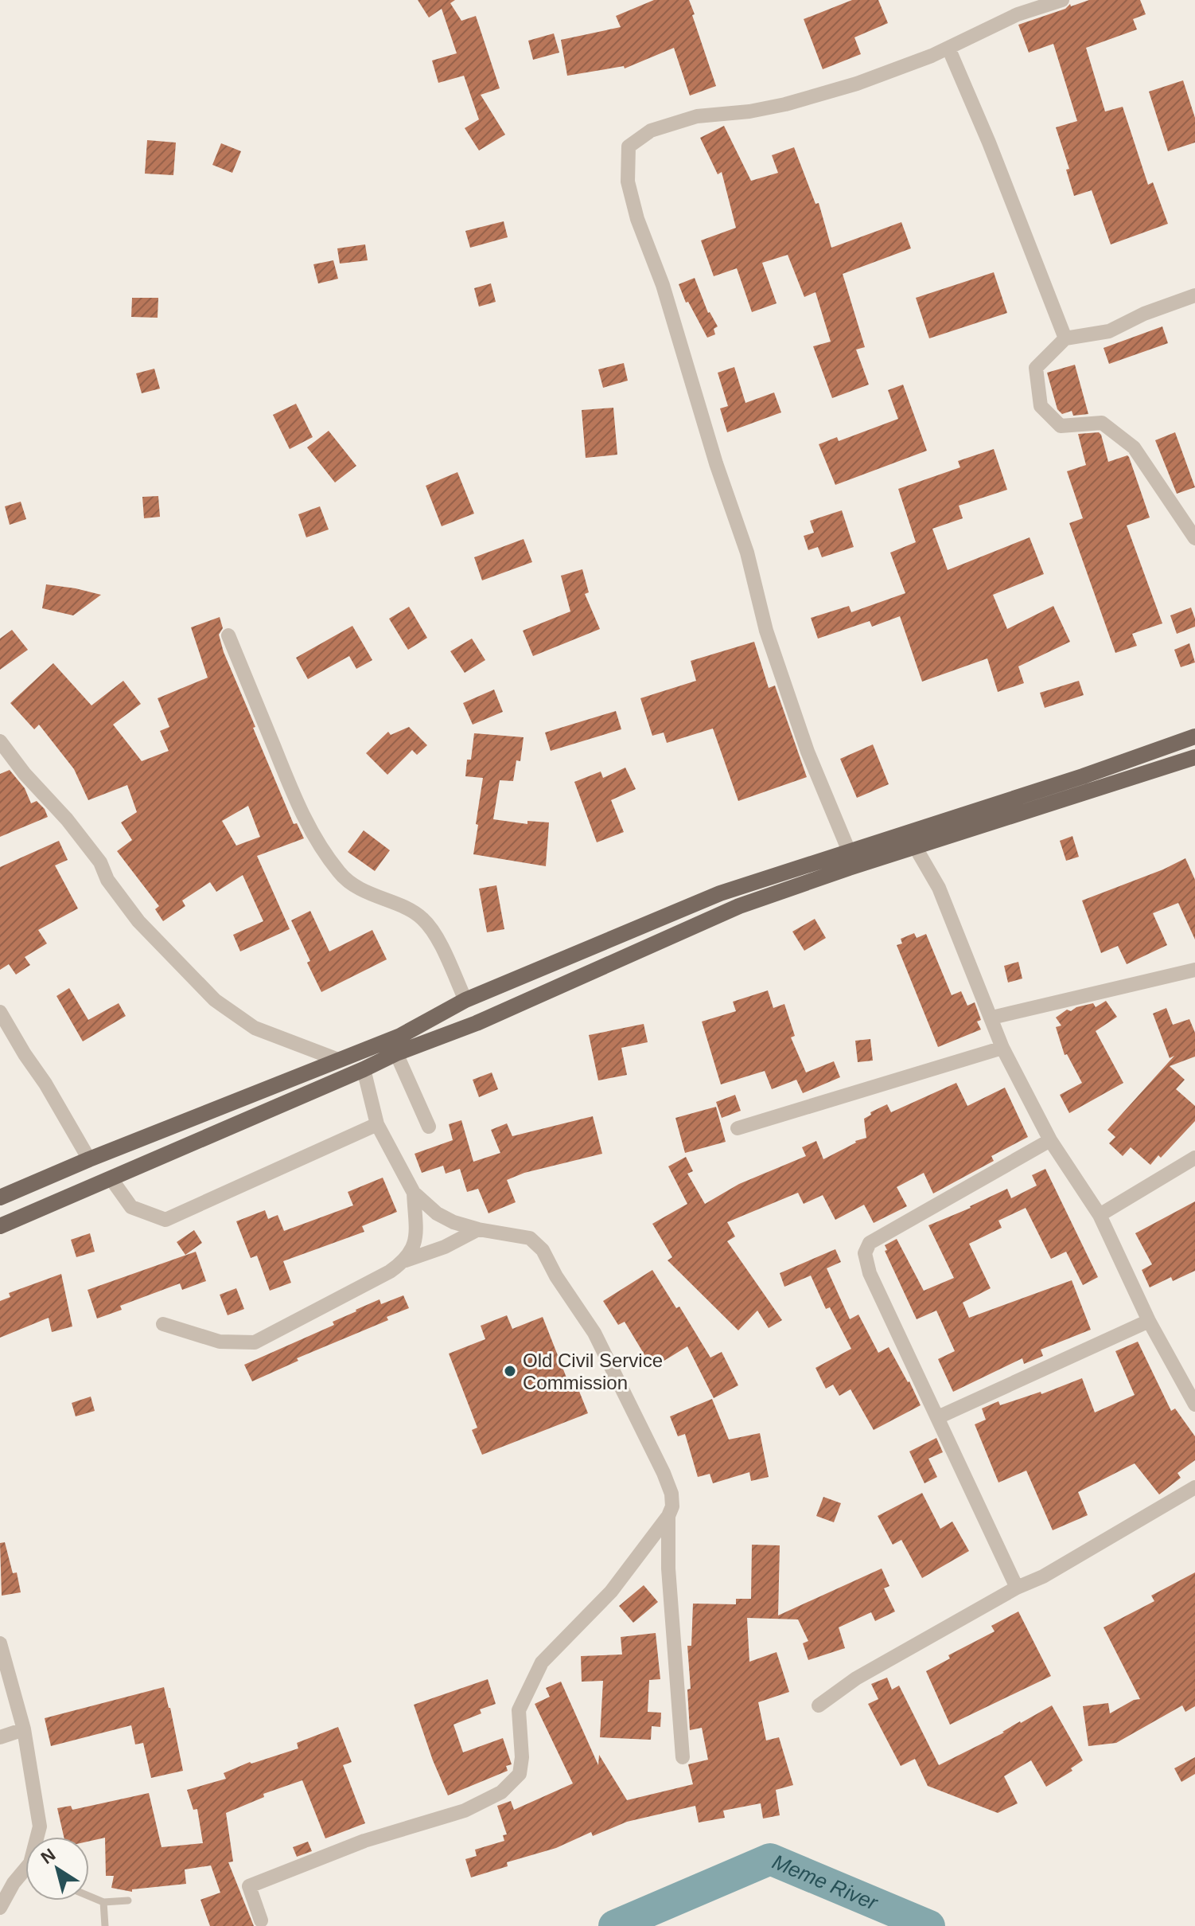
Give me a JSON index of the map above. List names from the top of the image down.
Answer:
{
  "water": ["Meme River"],
  "places": ["Old Civil Service Commission"],
  "north": "top left"
}
